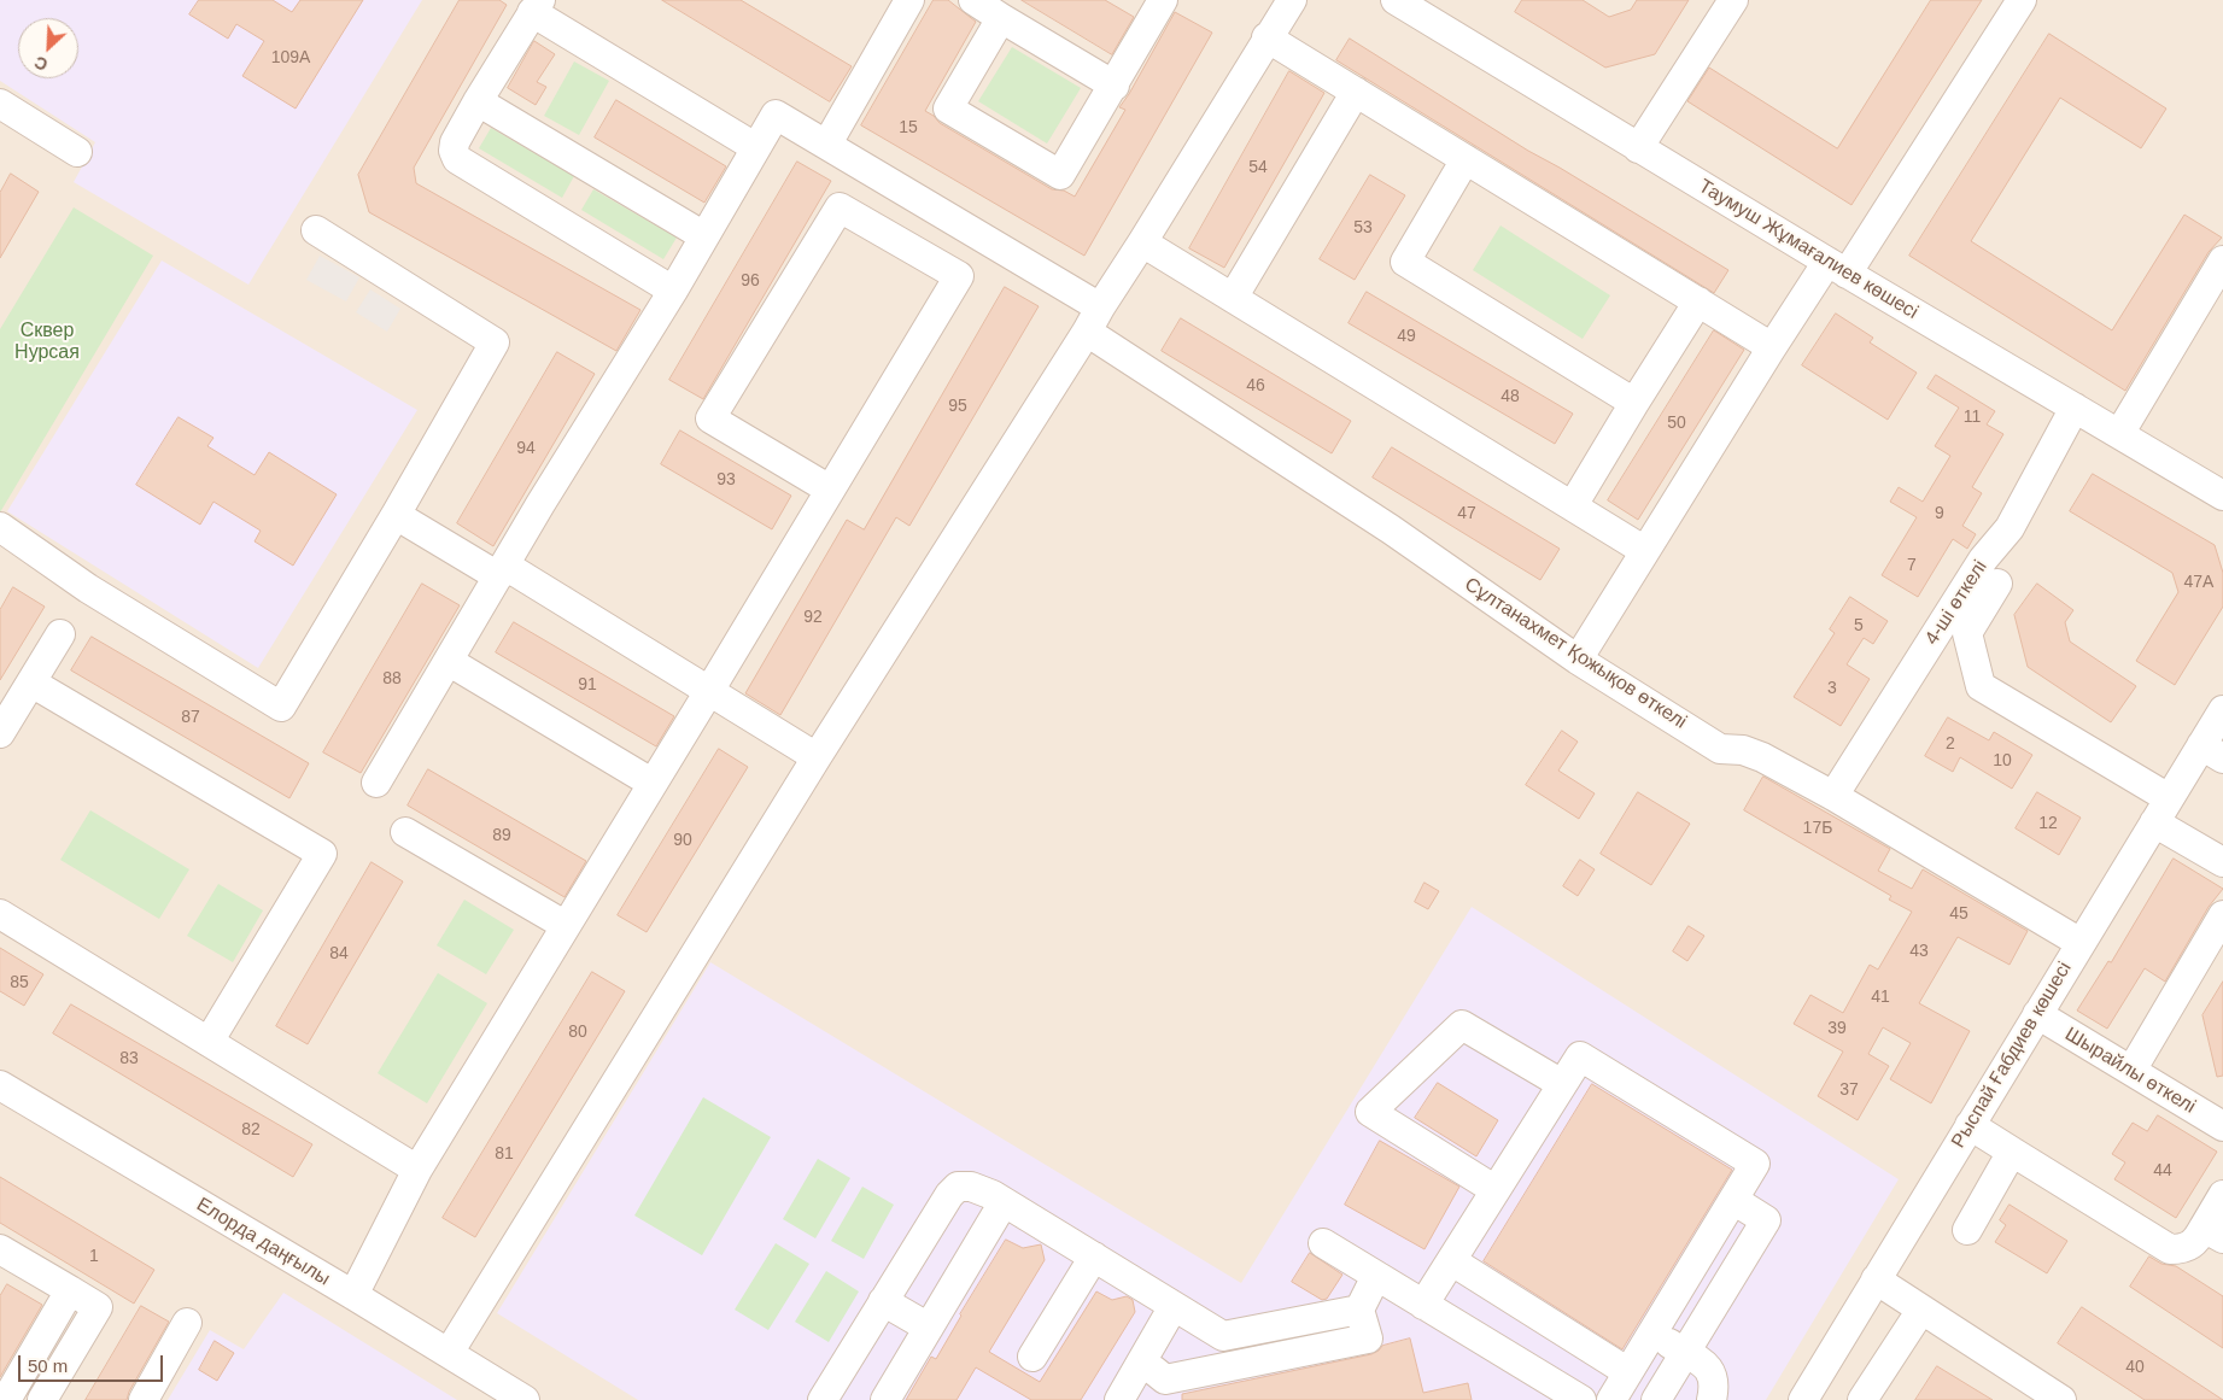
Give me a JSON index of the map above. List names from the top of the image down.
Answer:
{
  "streets": {
    "street": [
      "Таумуш Жұмағалиев көшесі",
      "4-ші өткелі",
      "Сұлтанахмет Қожықов өткелі",
      "Рыспай Ғабдиев көшесі",
      "Шырайлы өткелі",
      "Елорда даңғылы"
    ]
  },
  "crossings": [
    ["Таумуш Жұмағалиев көшесі", "4-ші өткелі"],
    ["4-ші өткелі", "Сұлтанахмет Қожықов өткелі"],
    ["Сұлтанахмет Қожықов өткелі", "Рыспай Ғабдиев көшесі"],
    ["Рыспай Ғабдиев көшесі", "Шырайлы өткелі"]
  ],
  "parks": ["Сквер Нурсая"],
  "house_numbers": [
    "109А",
    "15",
    "54",
    "53",
    "96",
    "49",
    "46",
    "48",
    "95",
    "11",
    "50",
    "94",
    "93",
    "47",
    "9",
    "7",
    "47А",
    "92",
    "5",
    "88",
    "91",
    "3",
    "87",
    "2",
    "10",
    "12",
    "17Б",
    "89",
    "90",
    "45",
    "43",
    "84",
    "85",
    "41",
    "39",
    "80",
    "83",
    "37",
    "82",
    "81",
    "44",
    "1",
    "40"
  ],
  "scale_bar": "50 m",
  "north": "bottom left"
}
